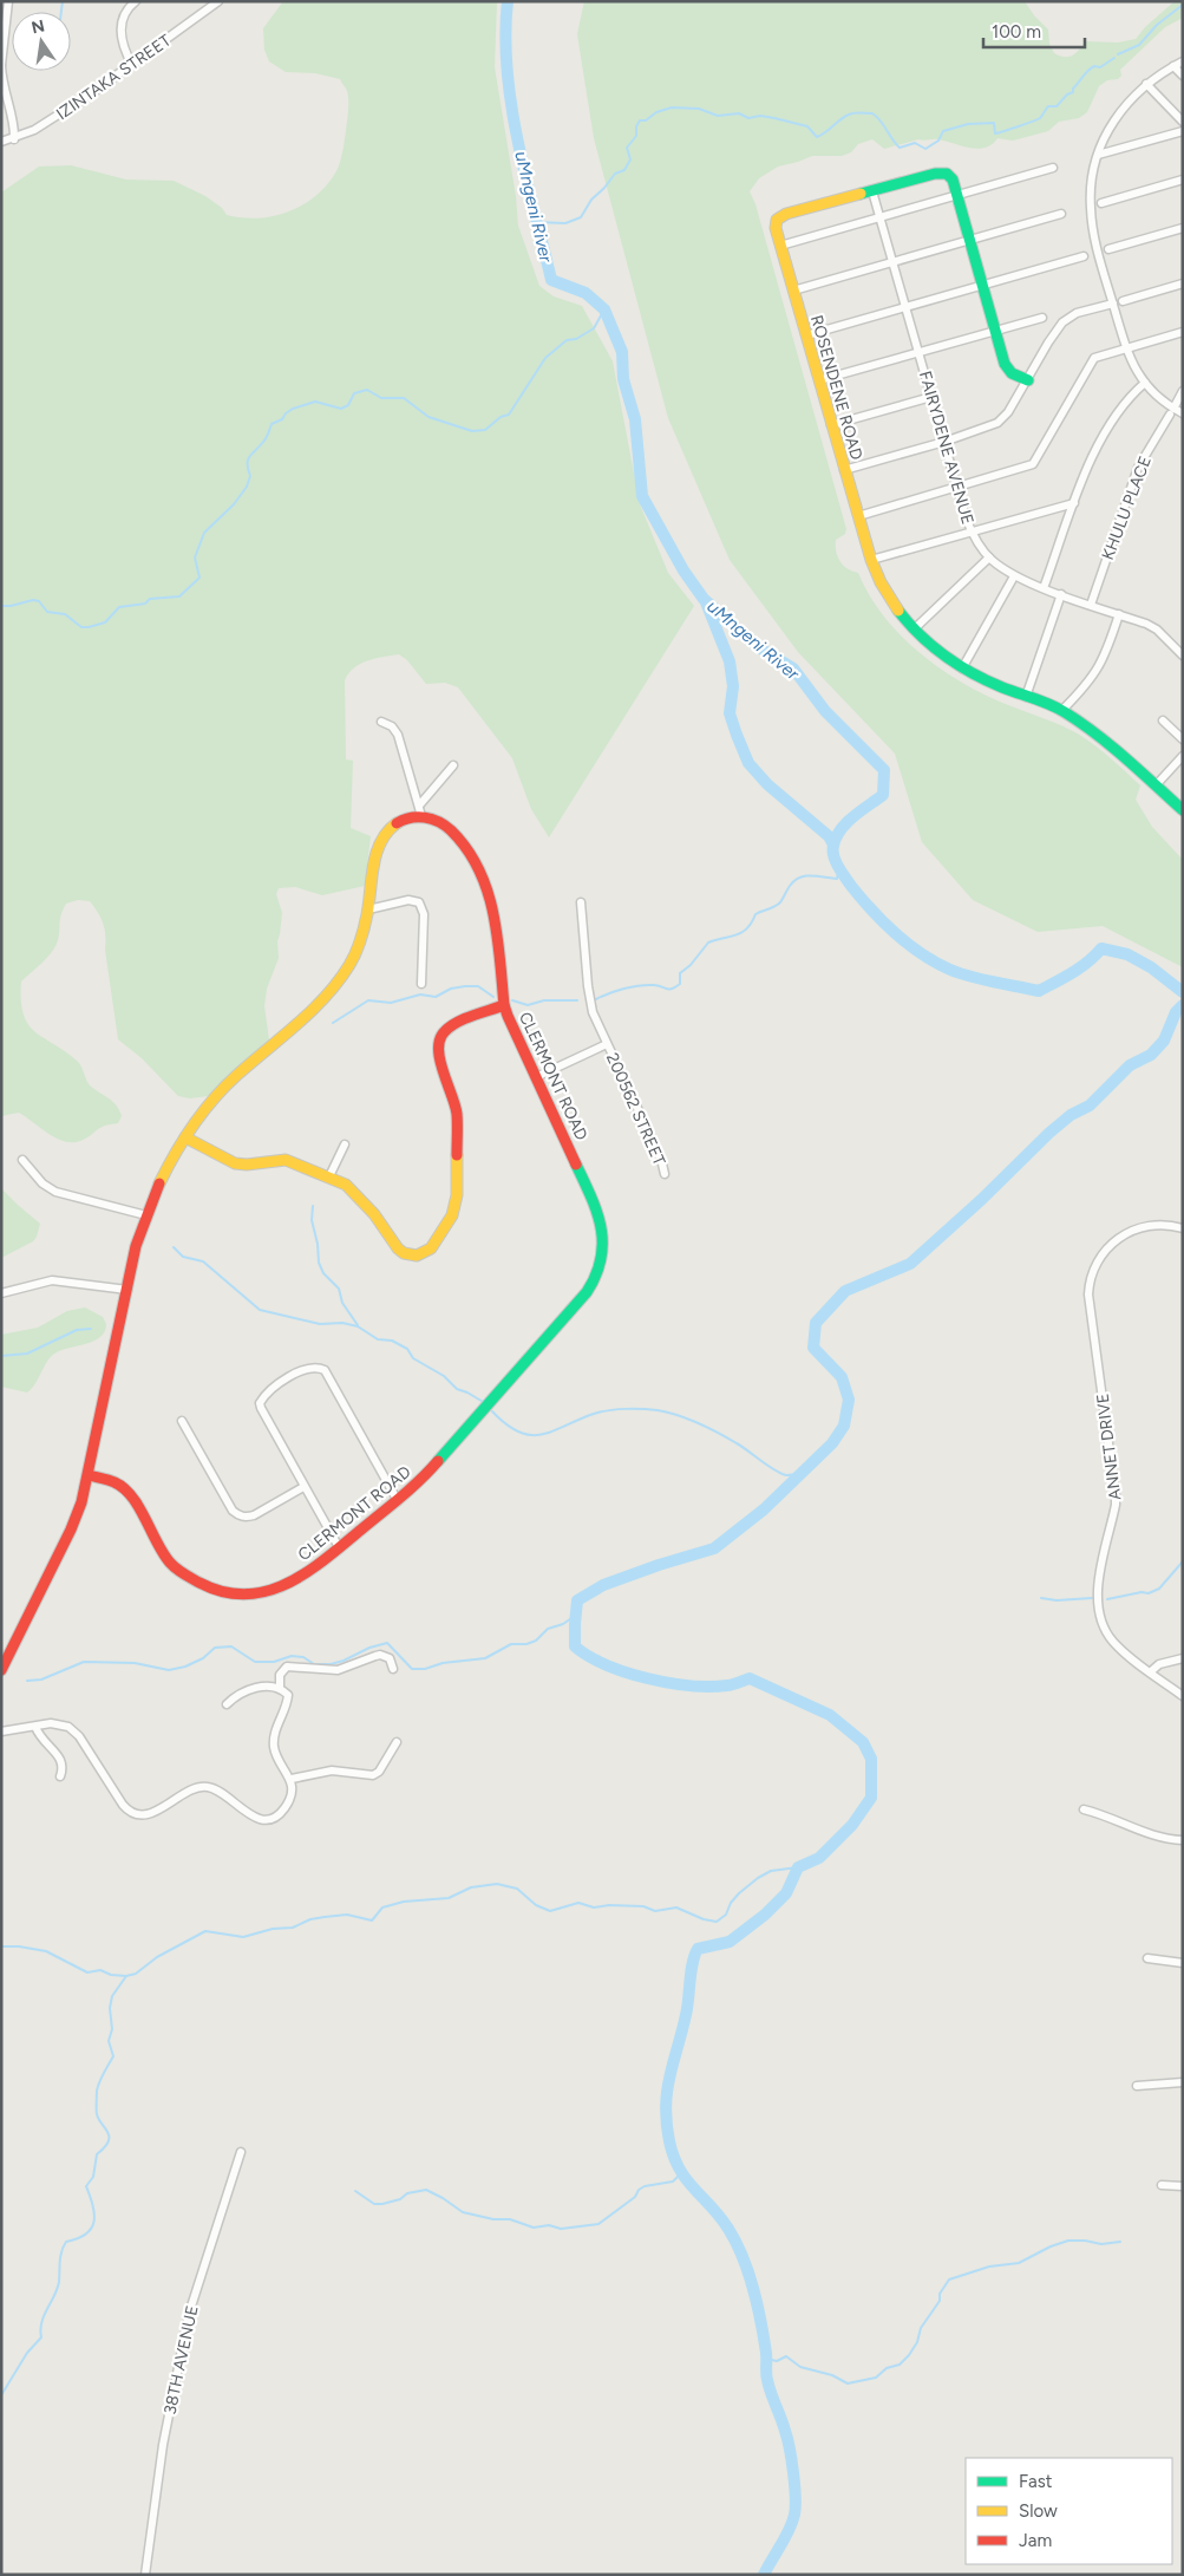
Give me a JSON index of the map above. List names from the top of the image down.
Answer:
{
  "streets": {
    "street": [
      "IZINTAKA STREET",
      "ROSENDENE ROAD",
      "FAIRYDENE AVENUE",
      "KHULU PLACE",
      "CLERMONT ROAD",
      "200562 STREET",
      "ANNET DRIVE",
      "38TH AVENUE"
    ]
  },
  "crossings": [
    ["ROSENDENE ROAD", "FAIRYDENE AVENUE"],
    ["FAIRYDENE AVENUE", "KHULU PLACE"],
    ["CLERMONT ROAD", "200562 STREET"]
  ],
  "water": ["uMngeni River"],
  "legend": ["Fast", "Slow", "Jam"],
  "scale_bar": "100 m",
  "north": "top"
}
